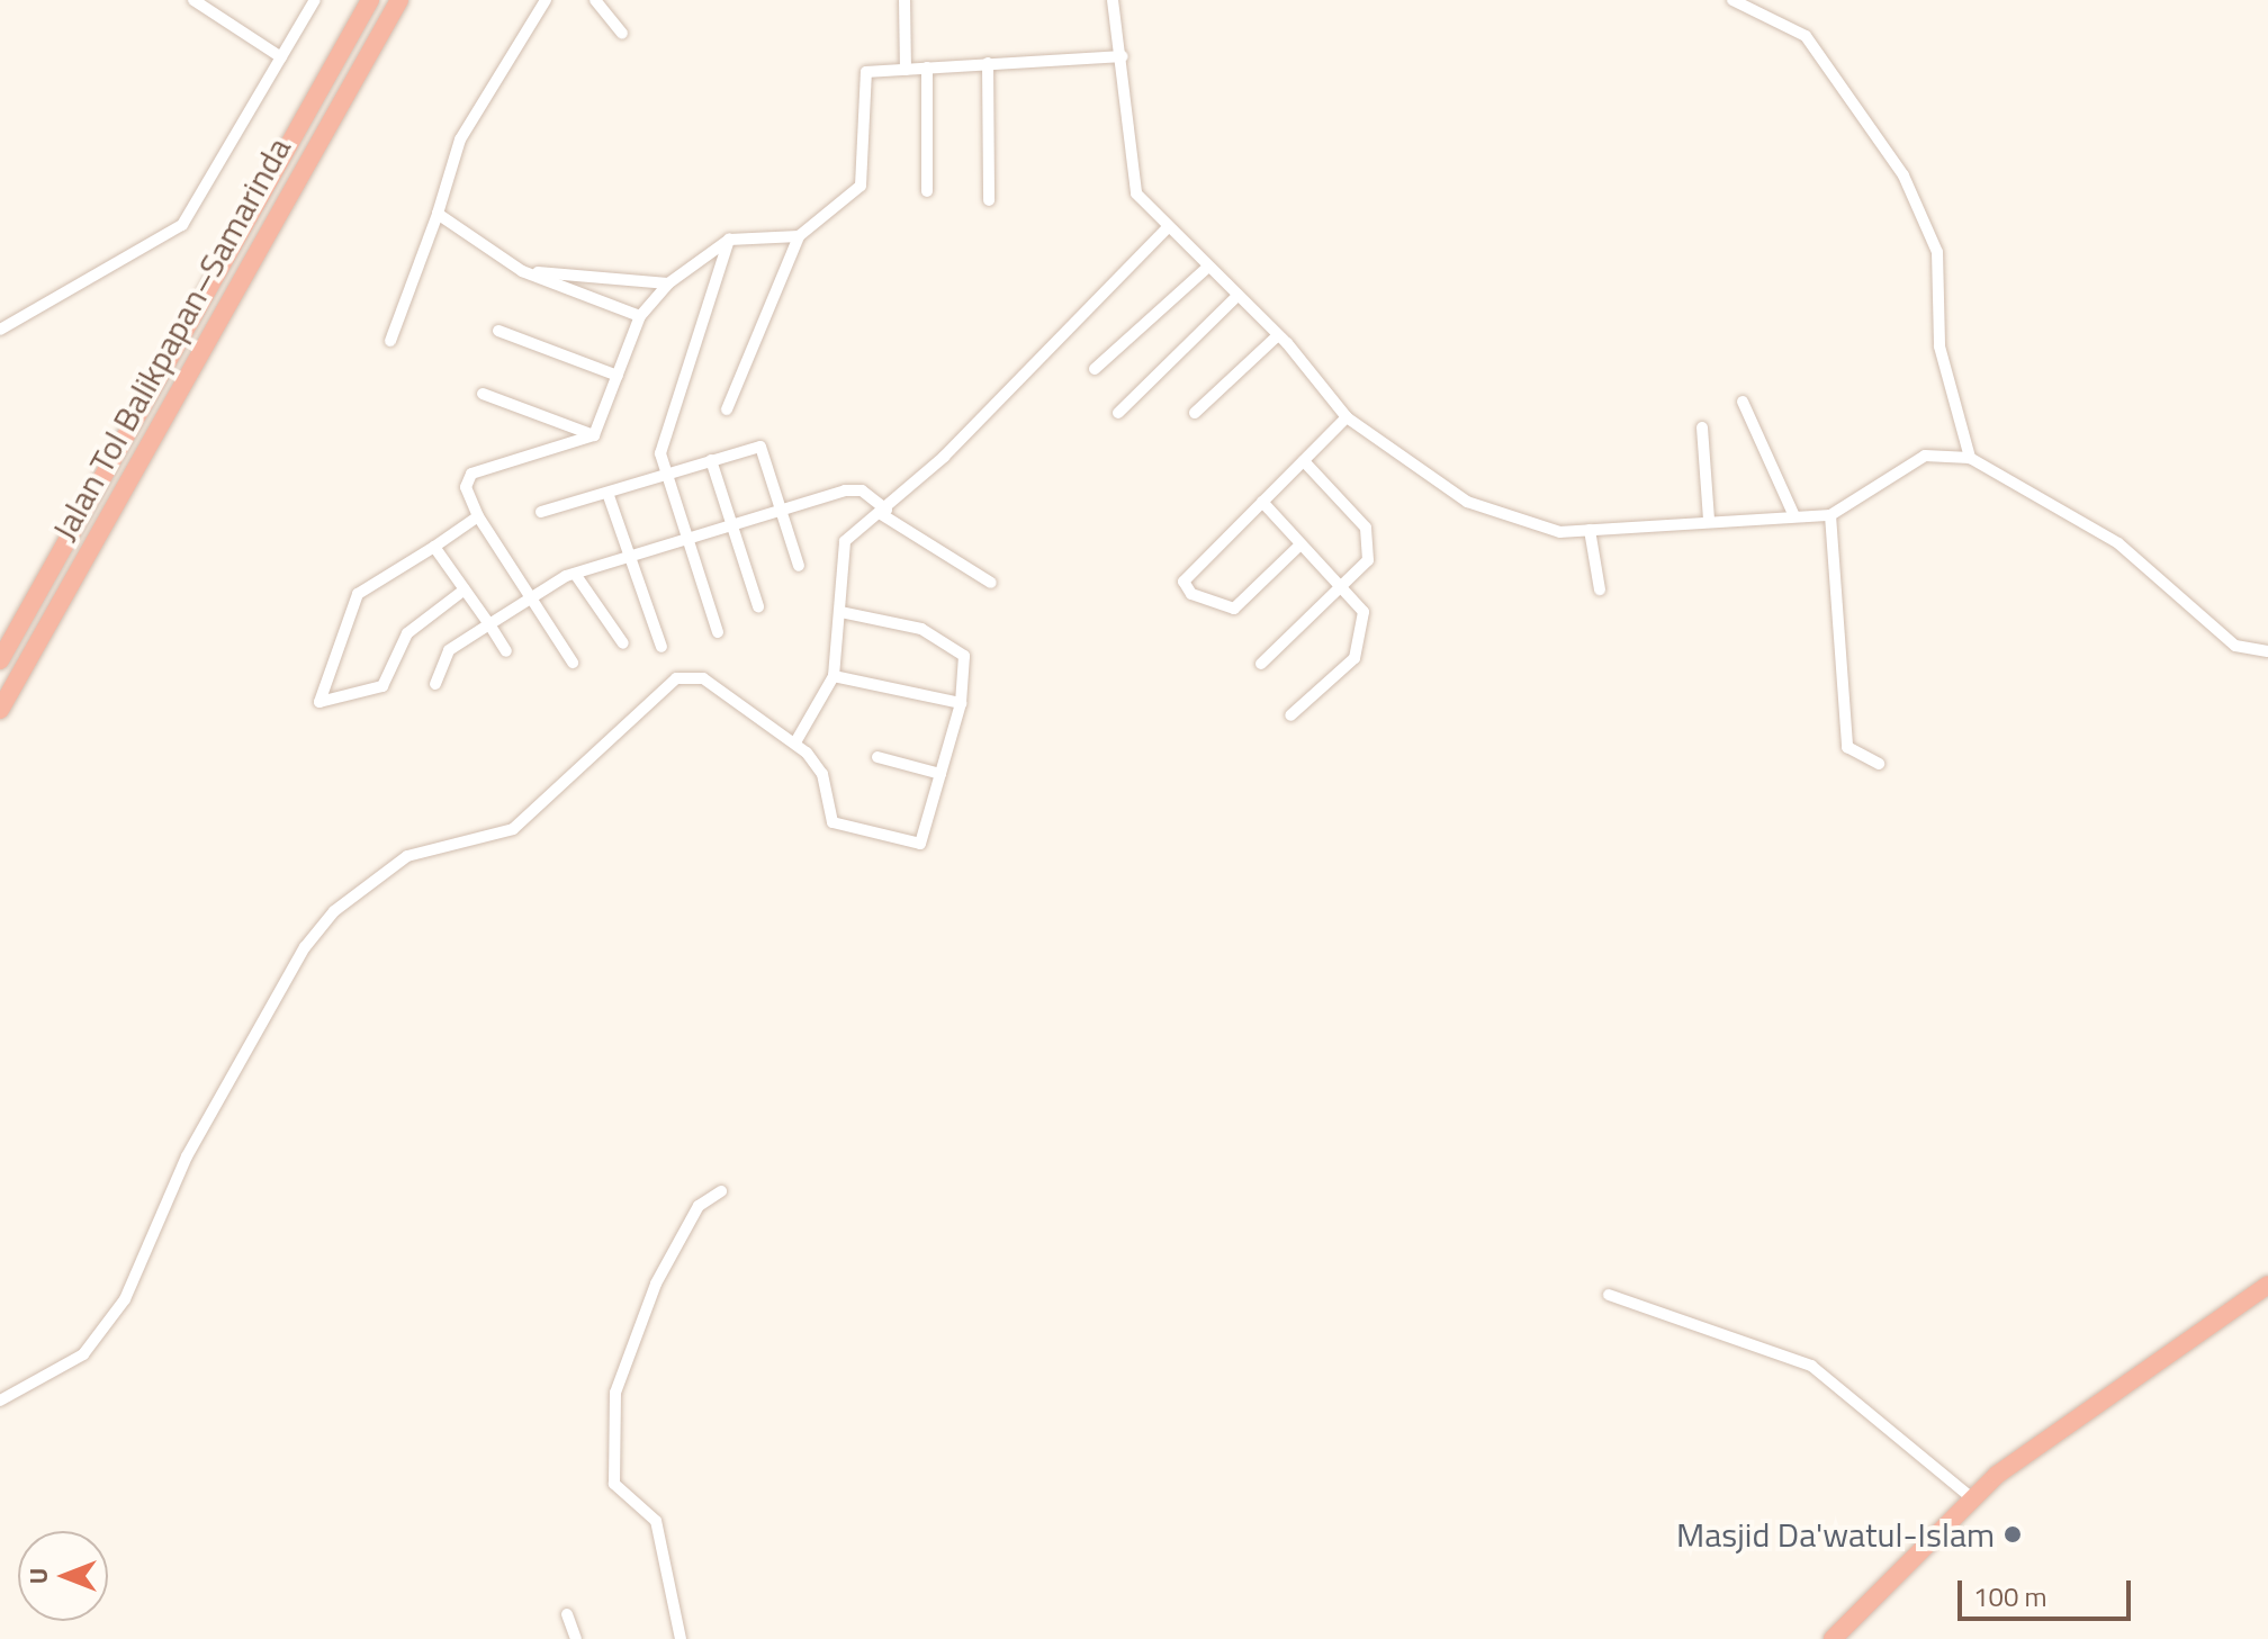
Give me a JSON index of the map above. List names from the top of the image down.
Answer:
{
  "streets": {
    "highway": ["Jalan Tol Balikpapan–Samarinda"]
  },
  "places": ["Masjid Da'watul-Islam"],
  "scale_bar": "100 m",
  "north": "left"
}
